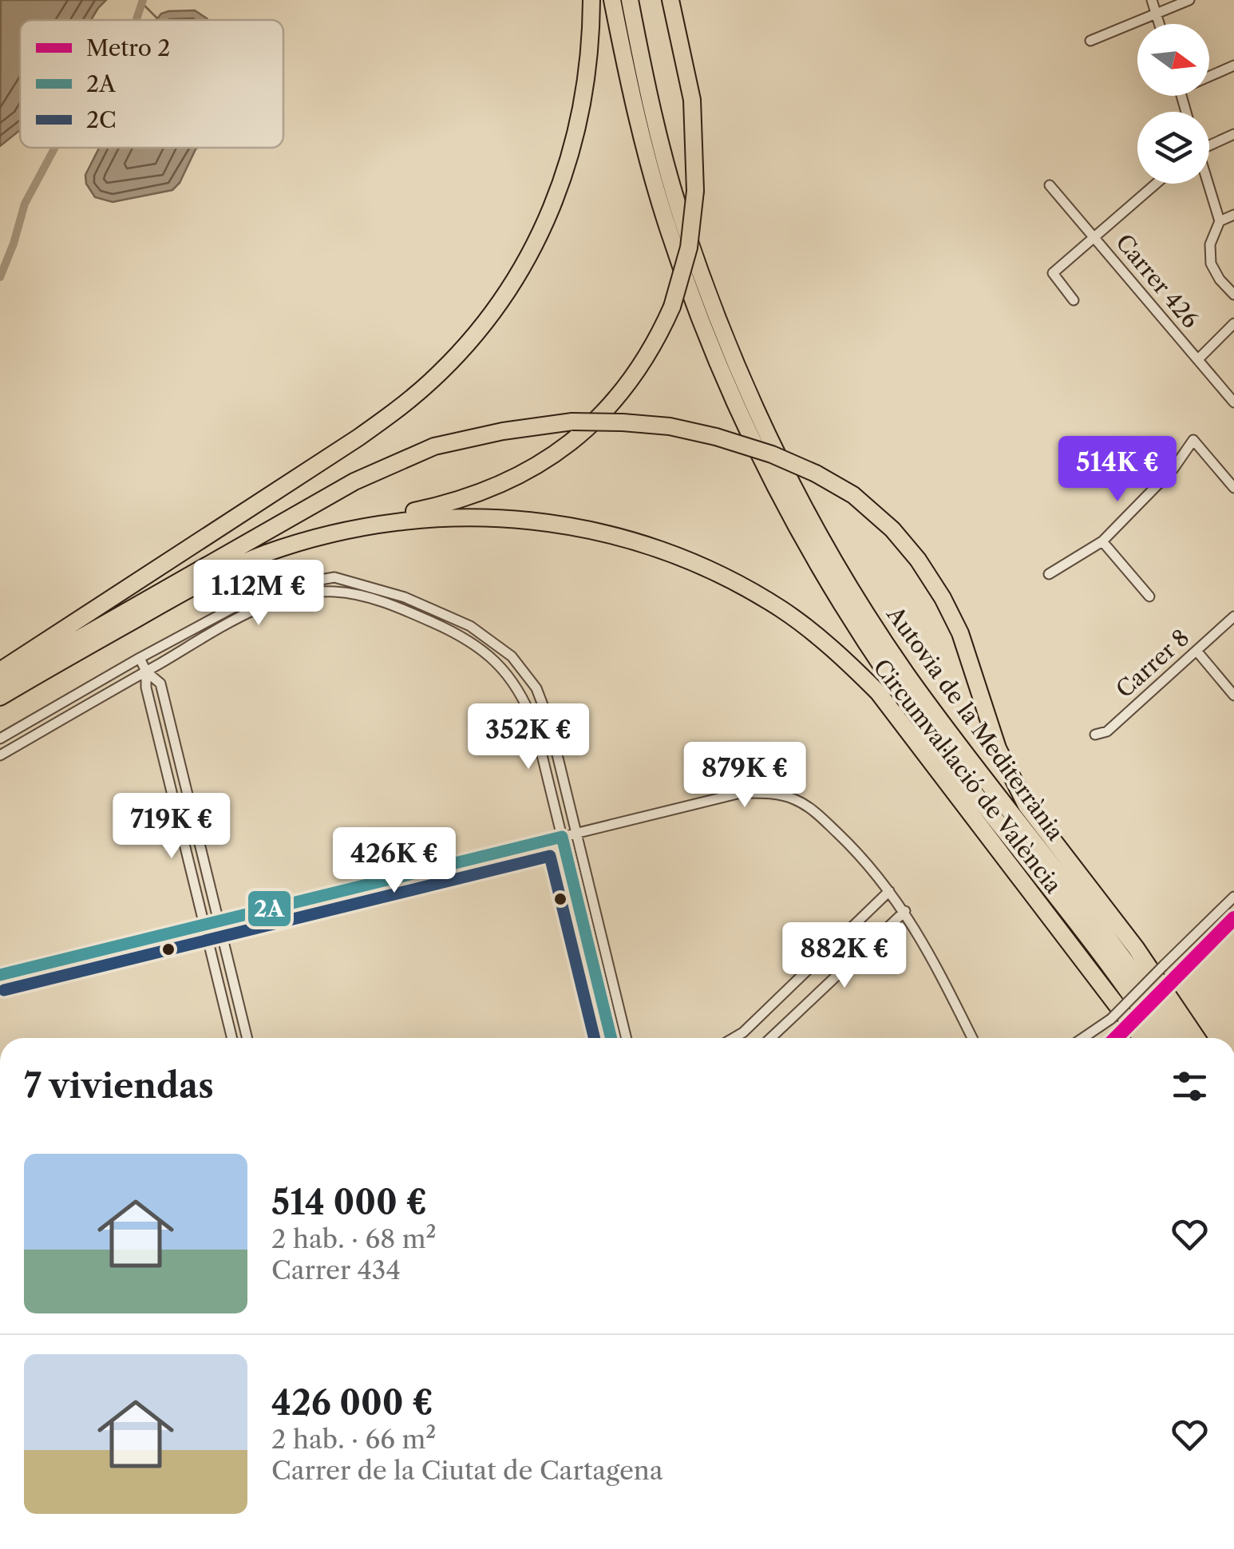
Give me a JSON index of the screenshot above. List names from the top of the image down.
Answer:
{
  "streets": {
    "highway": ["Autovia de la Mediterrània", "Circumval·lació de València"],
    "street": ["Carrer 426", "Carrer 8"]
  },
  "lines": ["transit line 2A", "transit line 2C", "metro line 2"],
  "legend": ["Metro 2", "2A", "2C"],
  "north": "right",
  "page": {
    "price": [
      "514K €",
      "1.12M €",
      "352K €",
      "879K €",
      "719K €",
      "426K €",
      "882K €"
    ],
    "heading": "7 viviendas",
    "list": [
      {
        "name": "514 000 €",
        "note": "2 hab. · 68 m² · Carrer 434"
      },
      {
        "name": "426 000 €",
        "note": "2 hab. · 66 m² · Carrer de la Ciutat de Cartagena"
      }
    ]
  }
}
